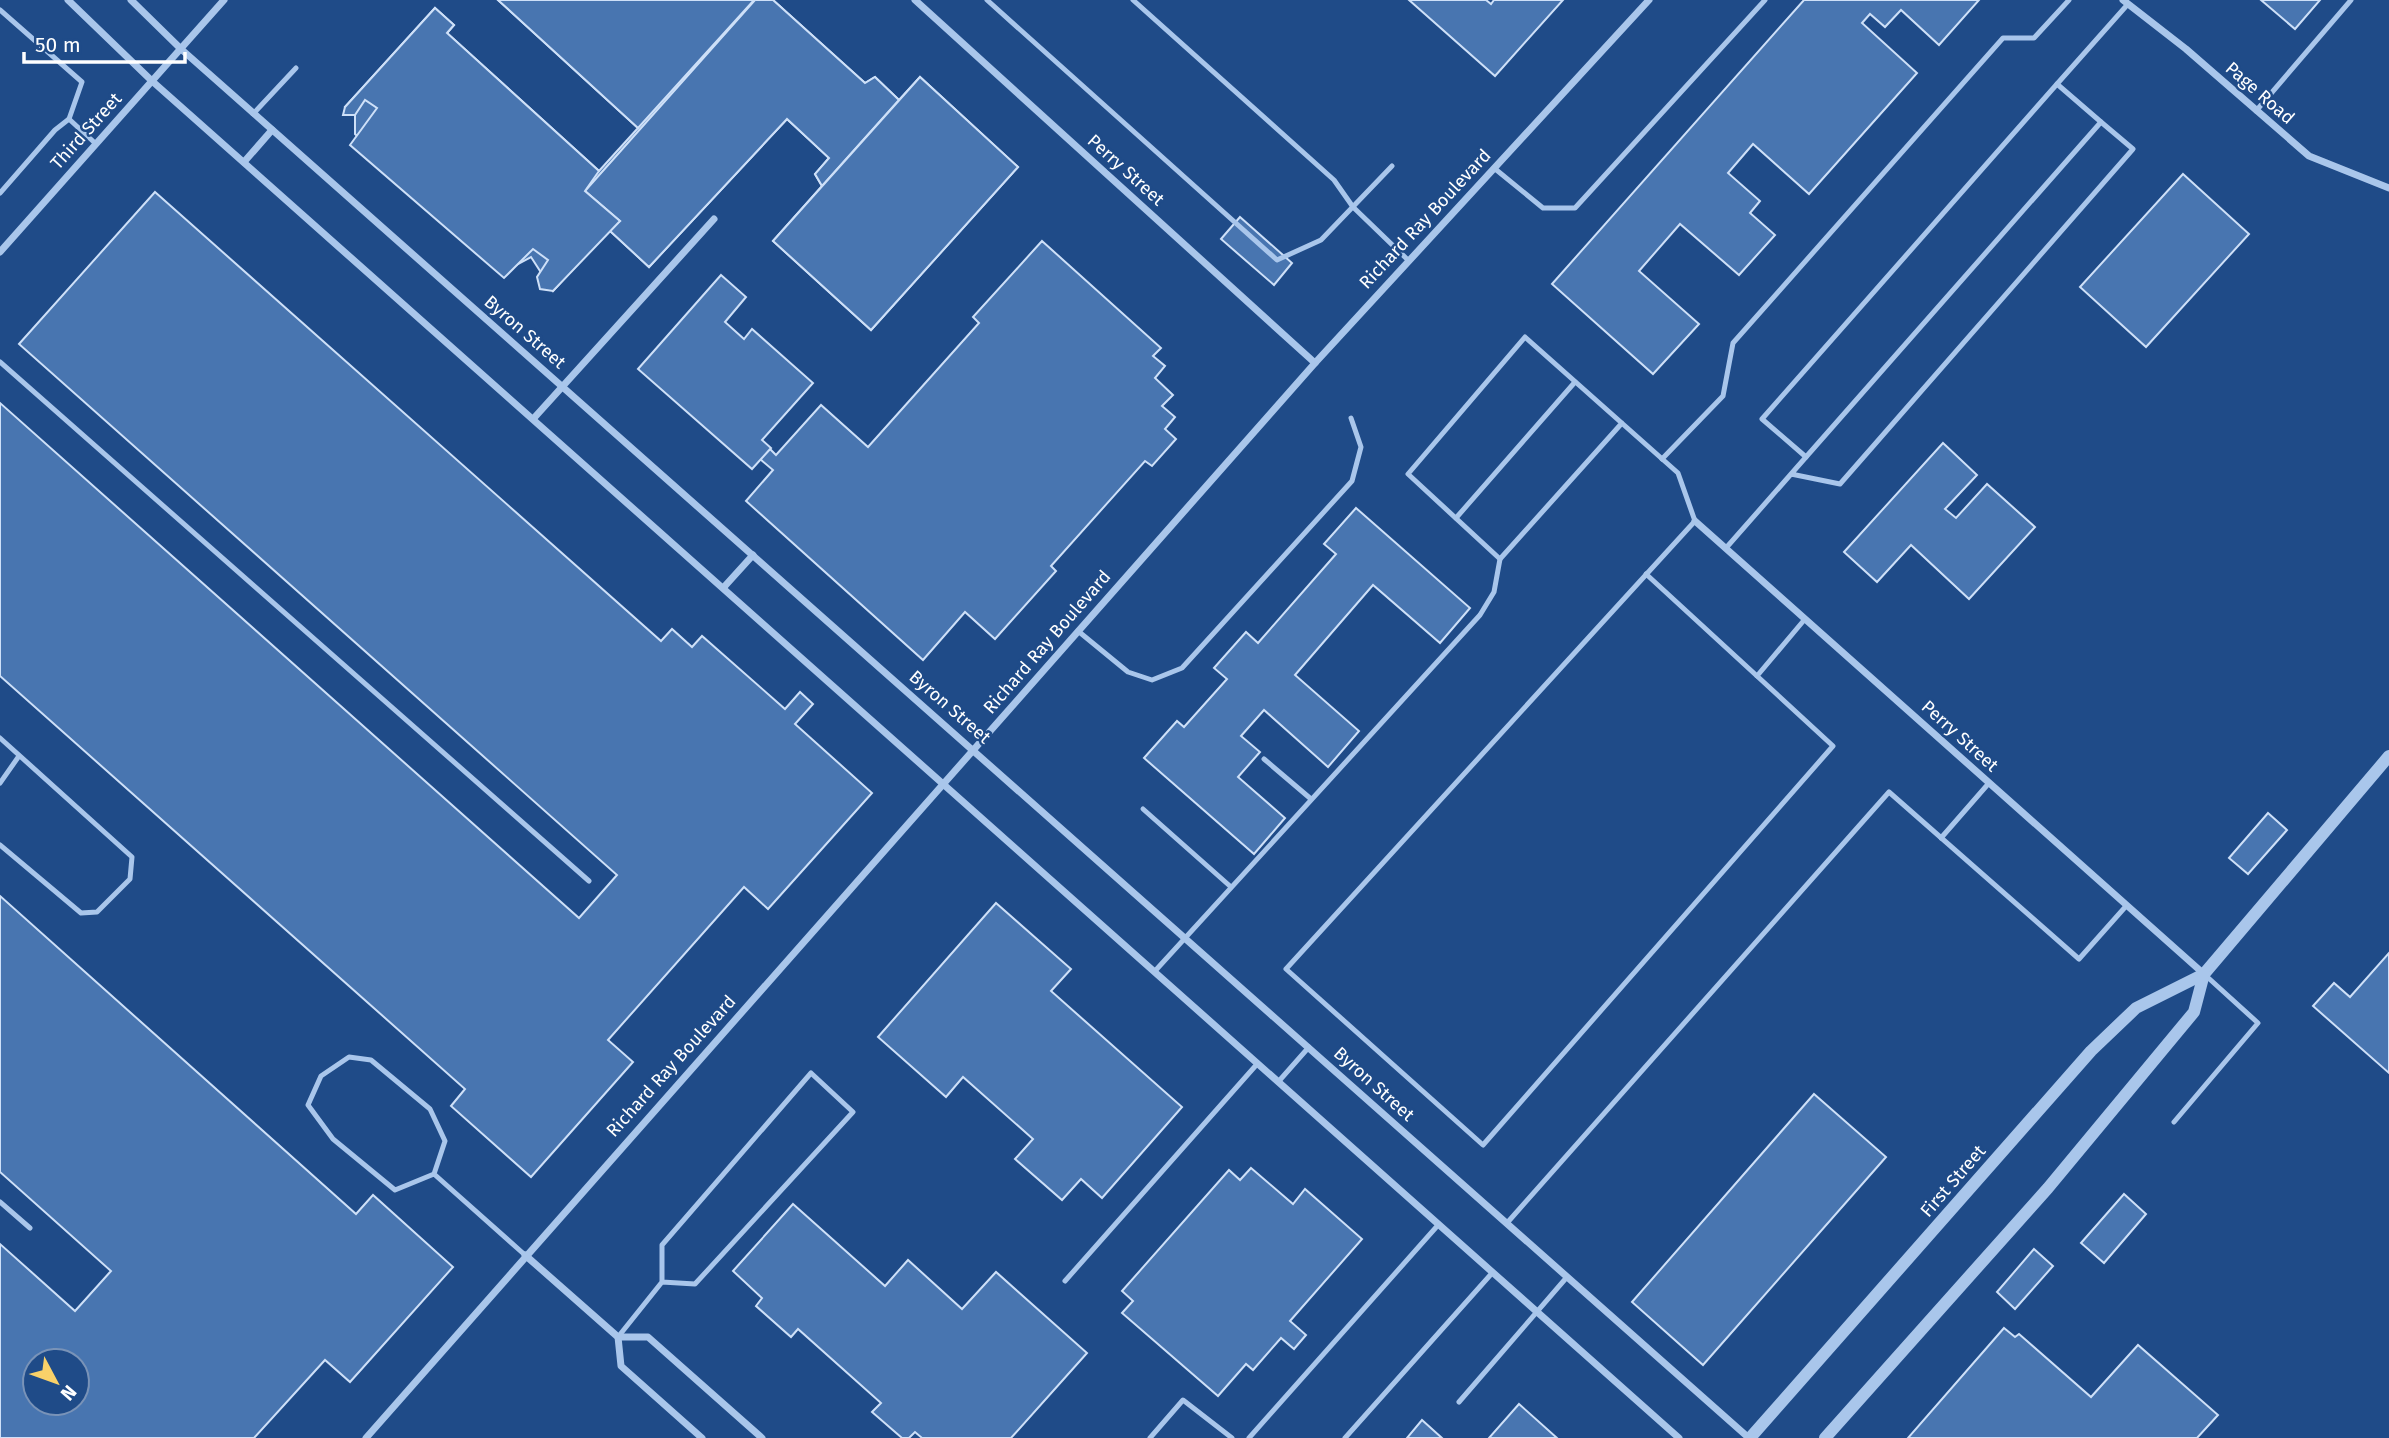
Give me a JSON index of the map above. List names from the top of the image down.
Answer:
{
  "streets": {
    "street": [
      "Page Road",
      "Third Street",
      "Perry Street",
      "Richard Ray Boulevard",
      "Byron Street",
      "First Street"
    ]
  },
  "crossings": [
    ["Third Street", "Byron Street"],
    ["Perry Street", "Richard Ray Boulevard"],
    ["Perry Street", "First Street"],
    ["Richard Ray Boulevard", "Byron Street"],
    ["Byron Street", "First Street"]
  ],
  "scale_bar": "50 m",
  "north": "bottom right"
}
